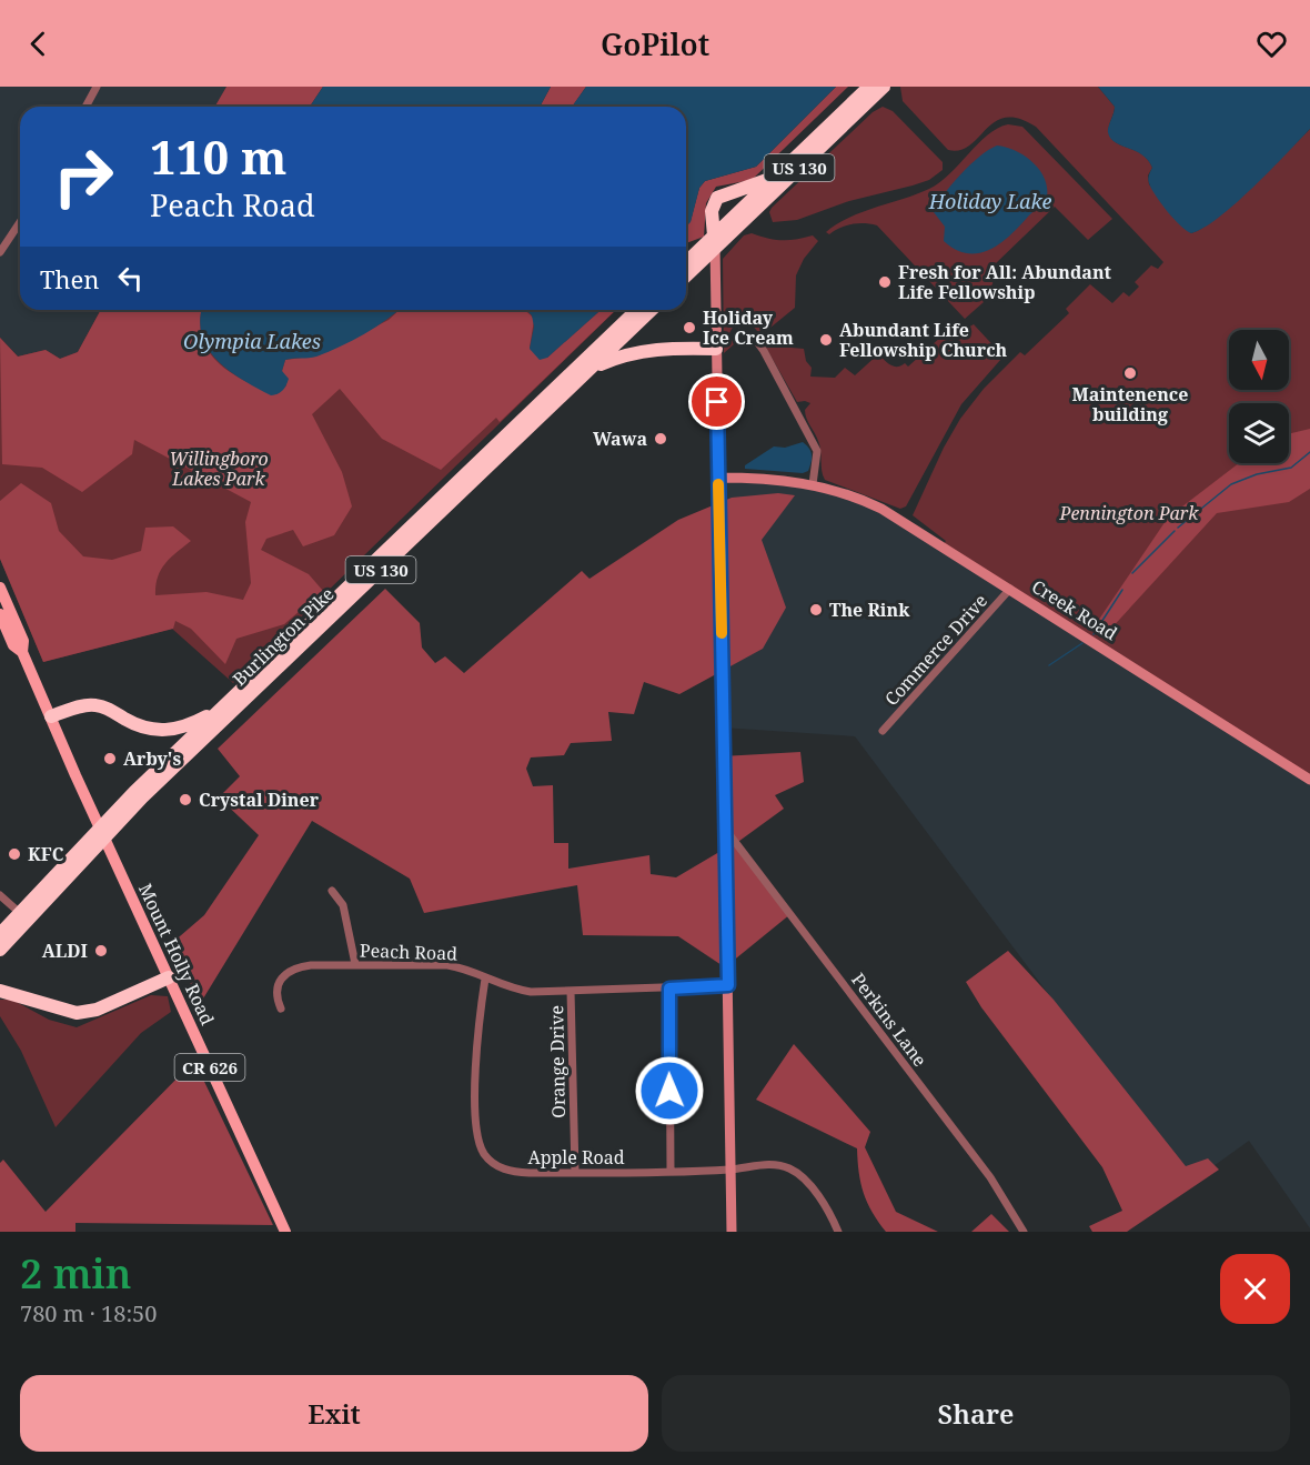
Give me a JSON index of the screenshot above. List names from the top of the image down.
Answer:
{
  "streets": {
    "highway": ["US 130", "Burlington Pike"],
    "main road": ["Mount Holly Road", "CR 626"],
    "street": [
      "Creek Road",
      "Commerce Drive",
      "Peach Road",
      "Perkins Lane",
      "Orange Drive",
      "Apple Road"
    ]
  },
  "crossings": [
    ["Creek Road", "Commerce Drive"],
    ["Burlington Pike", "Mount Holly Road"],
    ["Burlington Pike", "CR 626"],
    ["Peach Road", "Orange Drive"],
    ["Peach Road", "Apple Road"],
    ["Mount Holly Road", "CR 626"],
    ["Orange Drive", "Apple Road"]
  ],
  "water": ["Holiday Lake", "Olympia Lakes"],
  "parks": ["Willingboro Lakes Park", "Pennington Park"],
  "places": [
    "Fresh for All: Abundant Life Fellowship",
    "Holiday Ice Cream",
    "Abundant Life Fellowship Church",
    "Maintenence building",
    "Wawa",
    "The Rink",
    "Arby's",
    "Crystal Diner",
    "KFC",
    "ALDI"
  ],
  "north": "bottom",
  "page": {
    "header": "GoPilot",
    "turn": ["110 m", "Peach Road"],
    "then": "Then",
    "heading": ["2 min", "780 m · 18:50"],
    "buttons": ["Exit", "Share"]
  }
}
